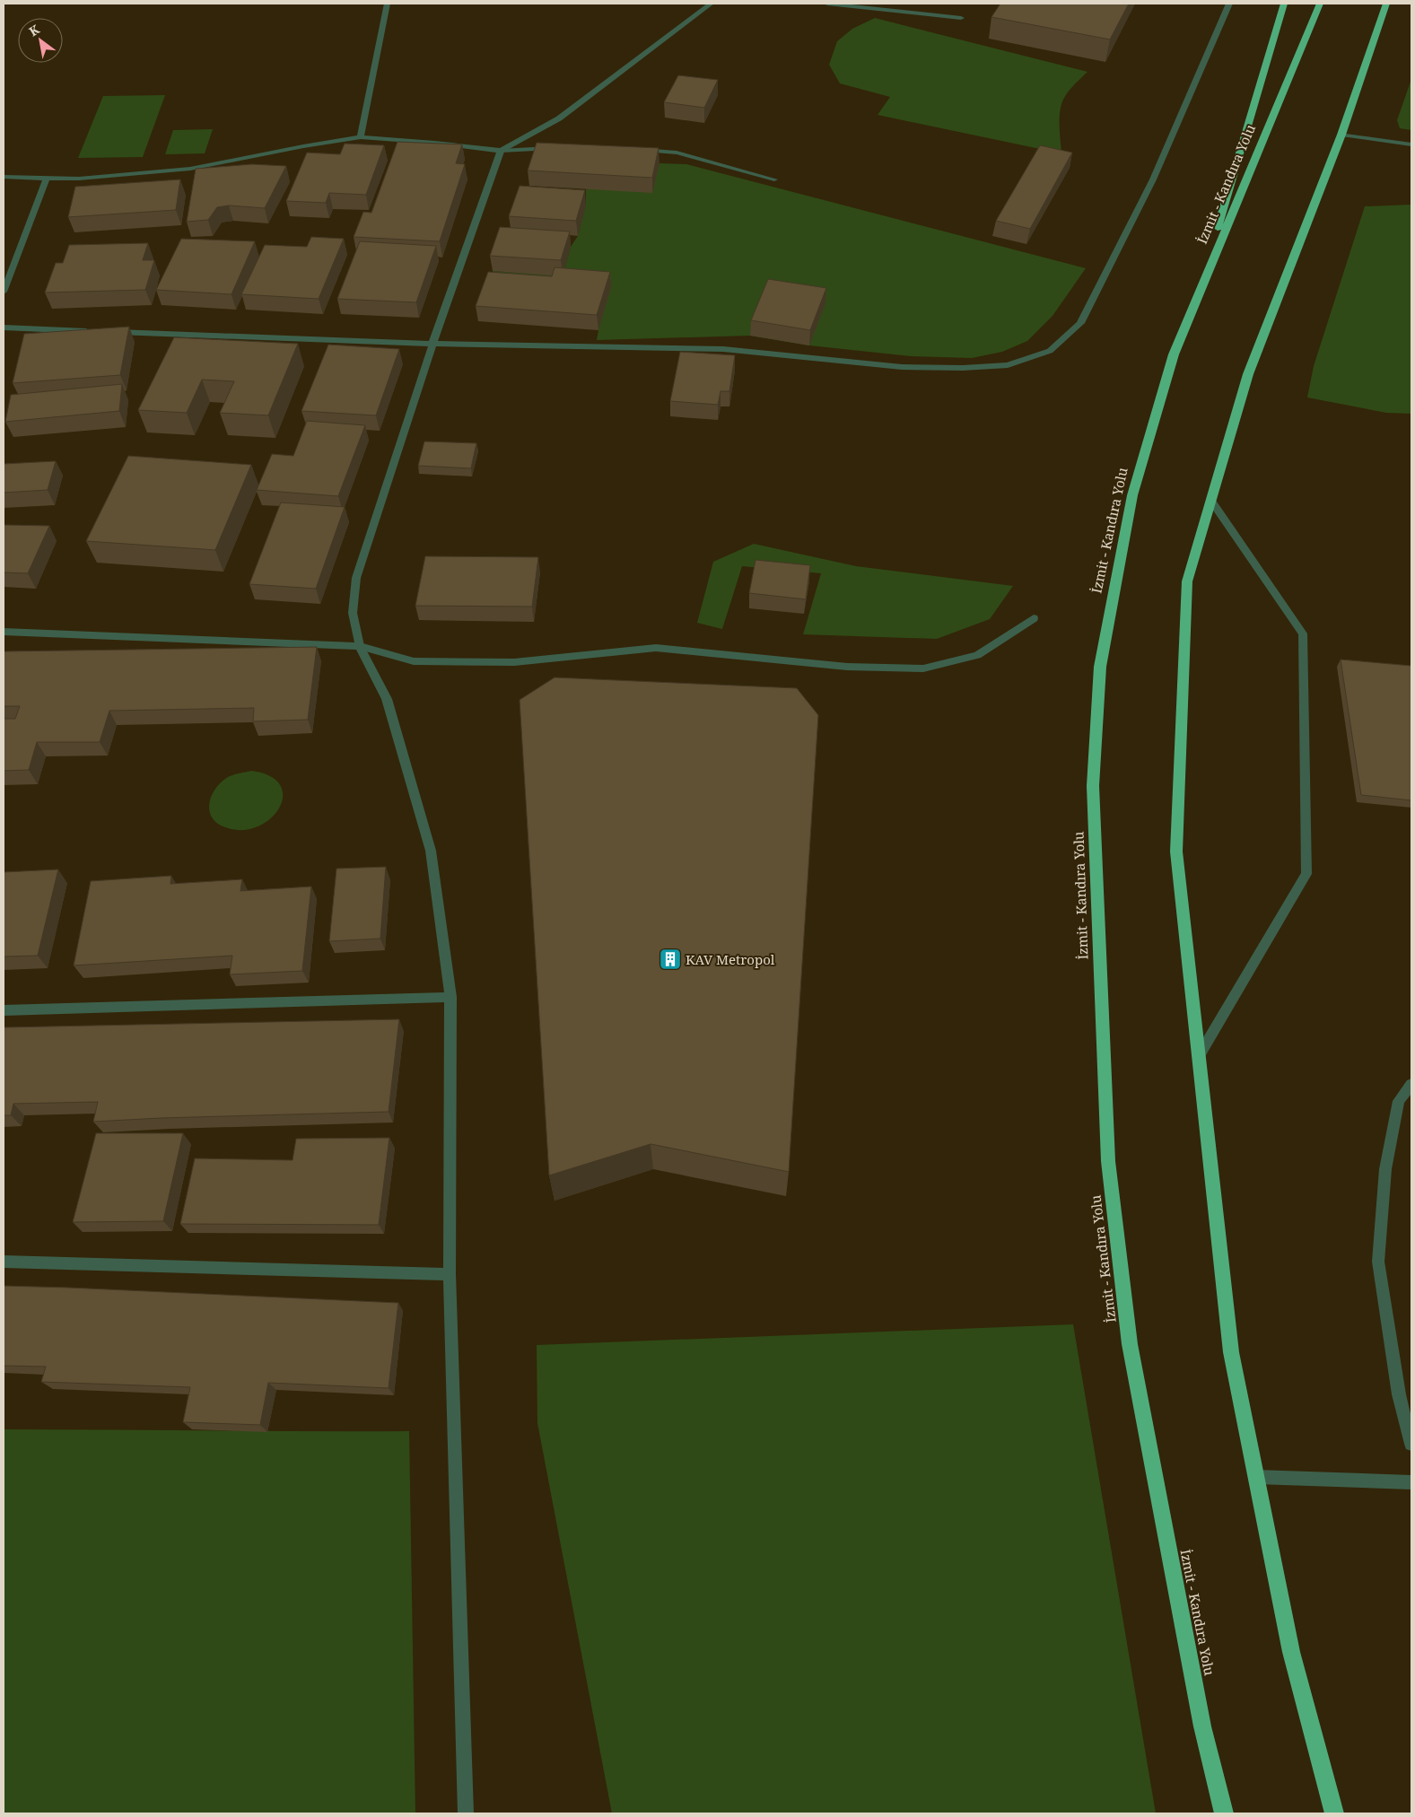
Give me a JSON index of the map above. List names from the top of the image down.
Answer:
{
  "streets": {
    "highway": ["İzmit - Kandıra Yolu"]
  },
  "places": {
    "building": ["KAV Metropol"]
  },
  "north": "top left"
}
